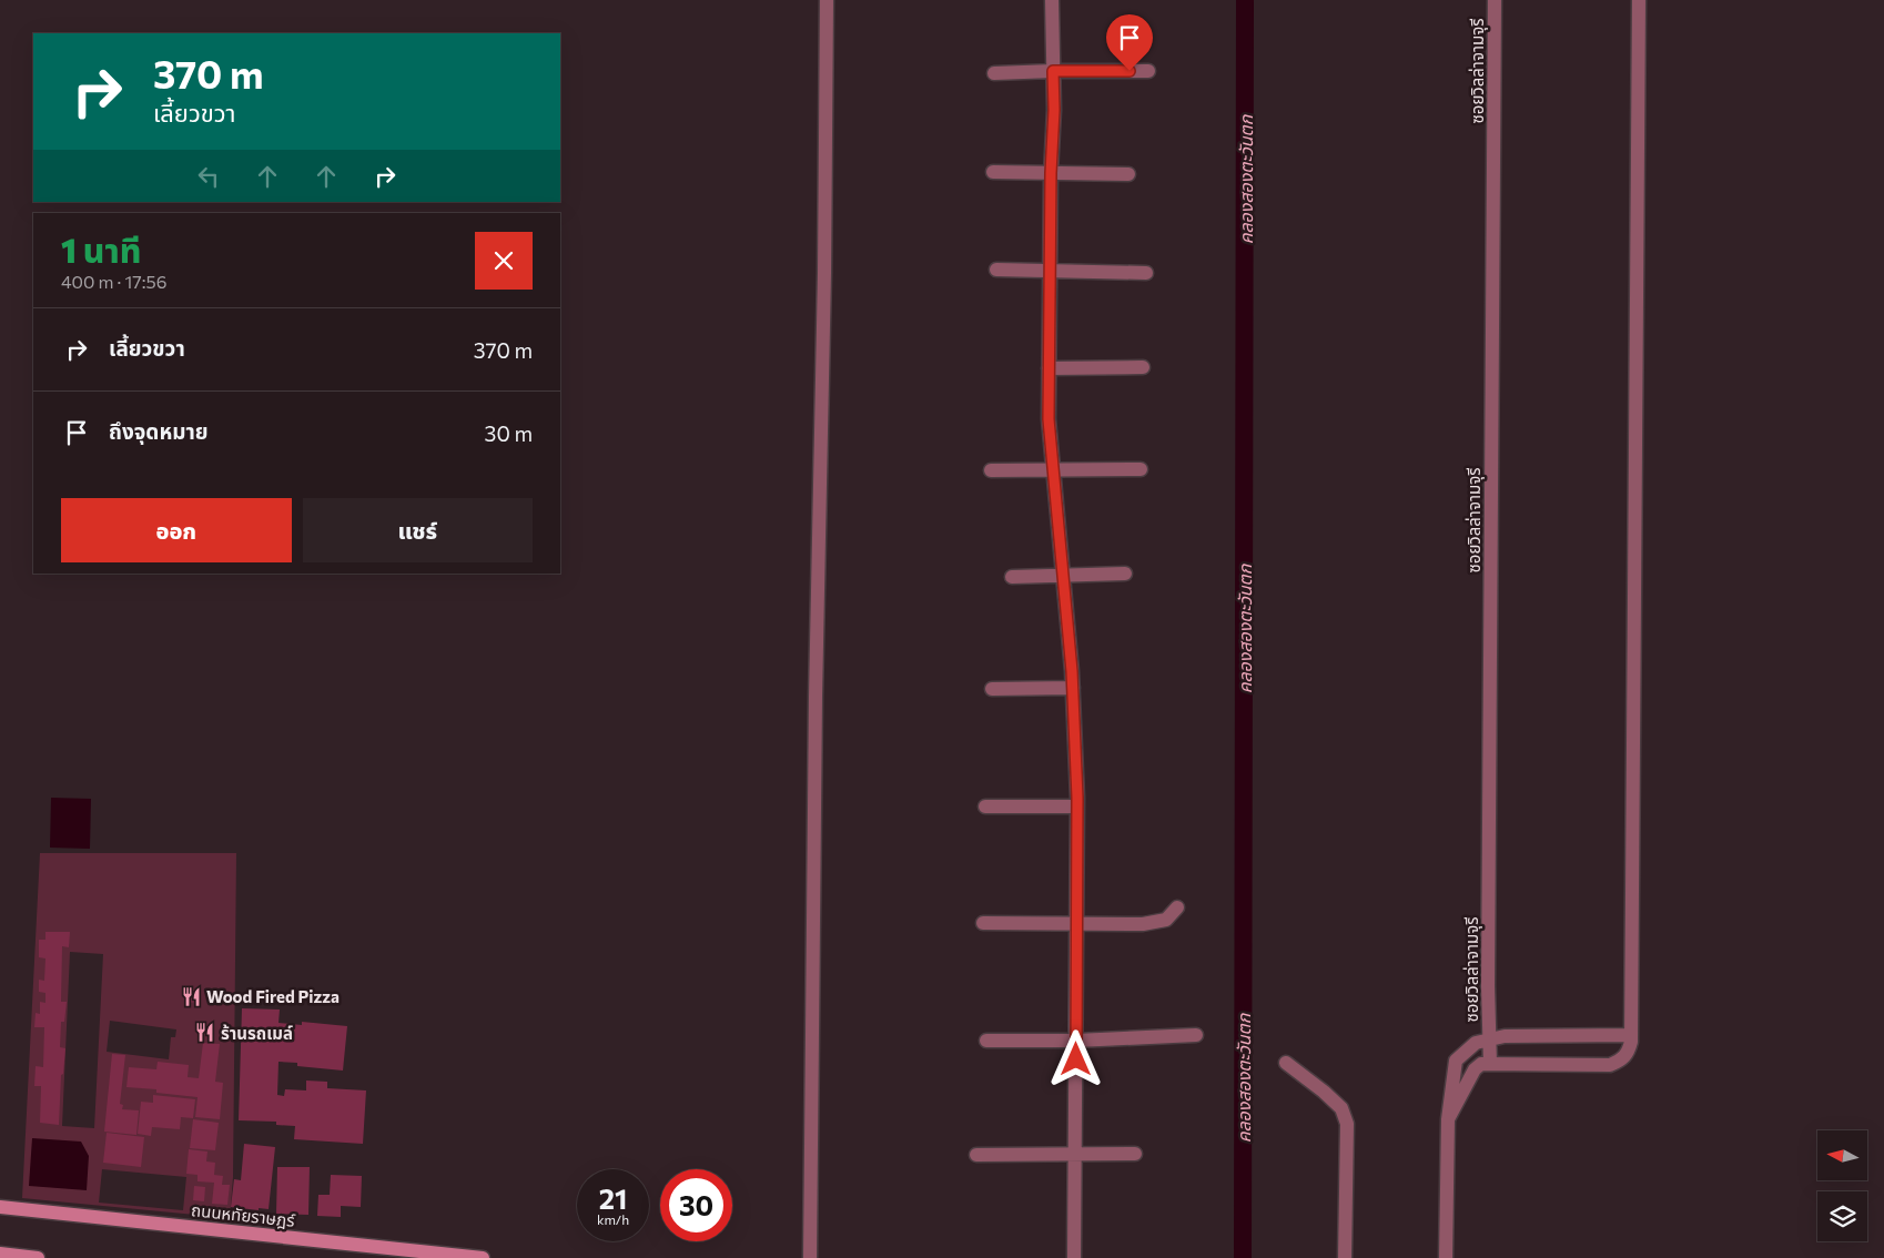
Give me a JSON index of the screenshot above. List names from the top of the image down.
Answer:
{
  "streets": {
    "main road": ["ถนนหทัยราษฎร์"],
    "street": ["ซอยวิลล่าจามจุรี"]
  },
  "water": ["คลองสองตะวันตก"],
  "places": {
    "restaurant": ["Wood Fired Pizza", "ร้านรถเมล์"]
  },
  "north": "left",
  "page": {
    "turn": ["370 m", "เลี้ยวขวา"],
    "heading": ["1 นาที", "400 m · 17:56"],
    "list": [
      {
        "name": "เลี้ยวขวา",
        "value": "370 m"
      },
      {
        "name": "ถึงจุดหมาย",
        "value": "30 m"
      }
    ],
    "buttons": ["ออก", "แชร์"],
    "speed": "21 km/h",
    "limit": "30"
  }
}
